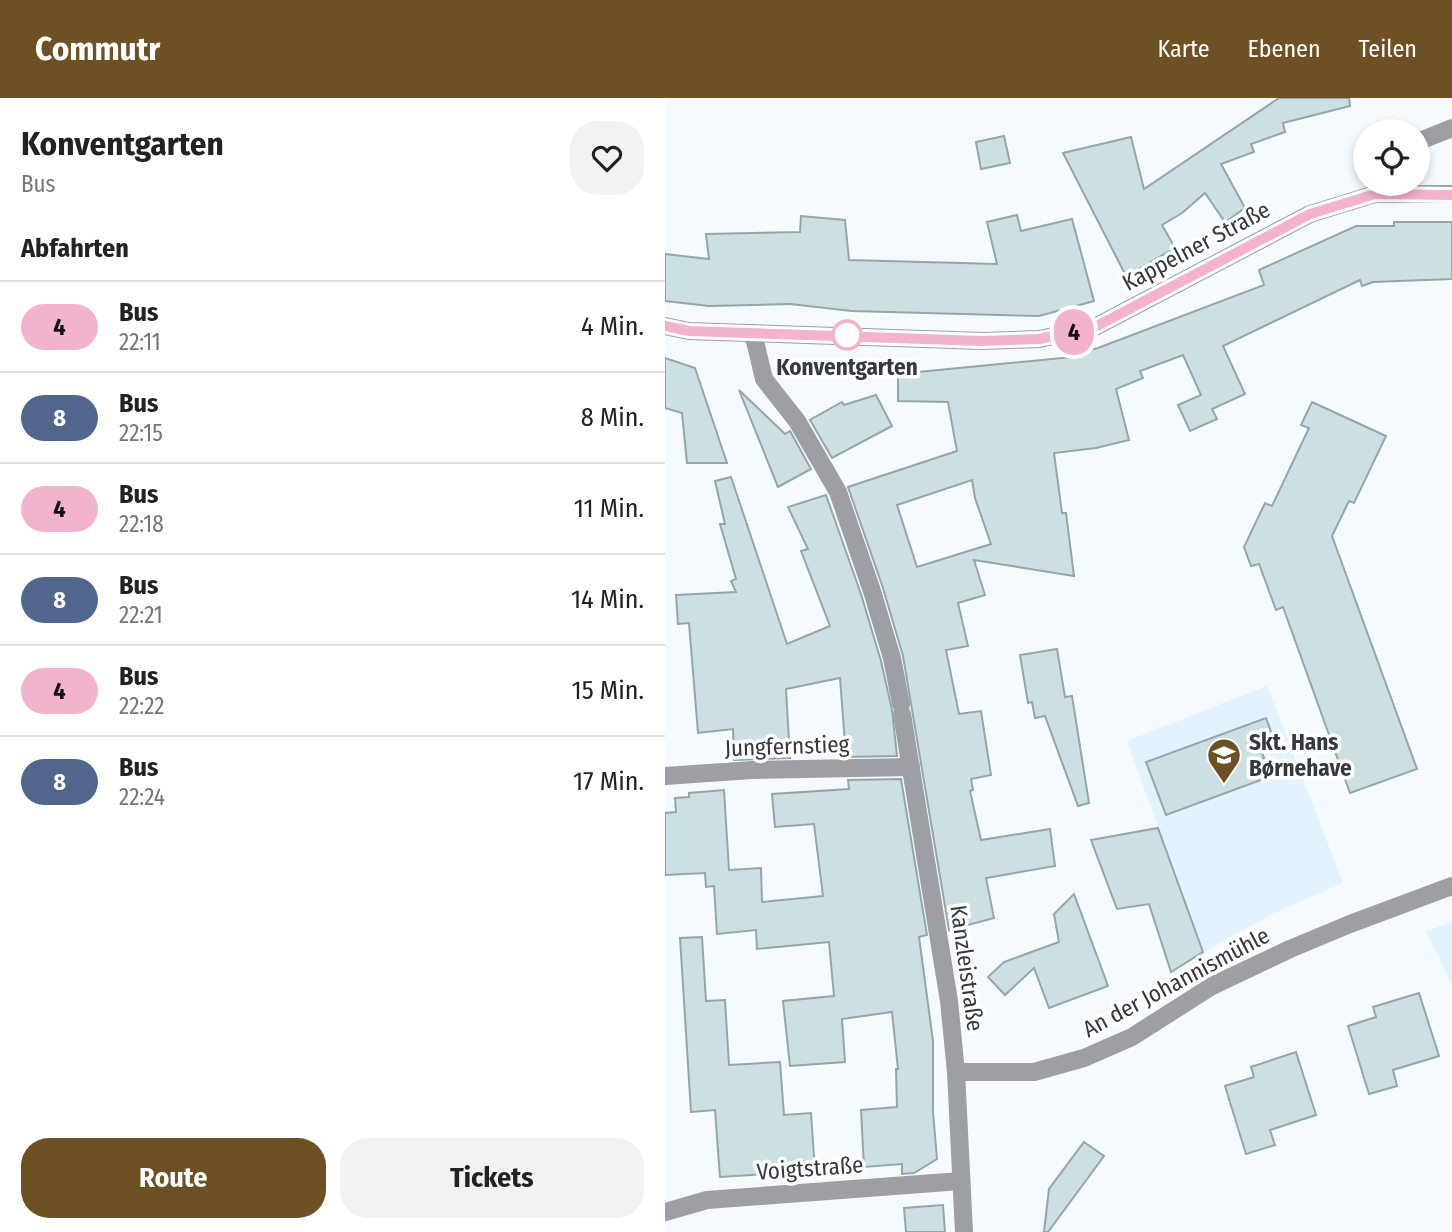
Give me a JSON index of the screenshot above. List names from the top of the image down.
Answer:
{
  "streets": {
    "street": [
      "Kappelner Straße",
      "Jungfernstieg",
      "Kanzleistraße",
      "An der Johannismühle",
      "Voigtstraße"
    ]
  },
  "crossings": [
    ["Kappelner Straße", "Kanzleistraße"],
    ["Jungfernstieg", "Kanzleistraße"],
    ["Kanzleistraße", "An der Johannismühle"],
    ["Kanzleistraße", "Voigtstraße"]
  ],
  "places": {
    "other": ["Konventgarten"],
    "school or university": ["Skt. Hans Børnehave"]
  },
  "lines": ["bus line 4"],
  "page": {
    "header": "Commutr",
    "nav": ["Karte", "Ebenen", "Teilen"],
    "heading": [
      ["Konventgarten", "Bus"],
      "Abfahrten"
    ],
    "on_map": "4",
    "list": [
      {
        "mark": "4",
        "name": "Bus",
        "note": "22:11",
        "value": "4 Min."
      },
      {
        "mark": "8",
        "name": "Bus",
        "note": "22:15",
        "value": "8 Min."
      },
      {
        "mark": "4",
        "name": "Bus",
        "note": "22:18",
        "value": "11 Min."
      },
      {
        "mark": "8",
        "name": "Bus",
        "note": "22:21",
        "value": "14 Min."
      },
      {
        "mark": "4",
        "name": "Bus",
        "note": "22:22",
        "value": "15 Min."
      },
      {
        "mark": "8",
        "name": "Bus",
        "note": "22:24",
        "value": "17 Min."
      }
    ],
    "buttons": ["Route", "Tickets"]
  }
}
